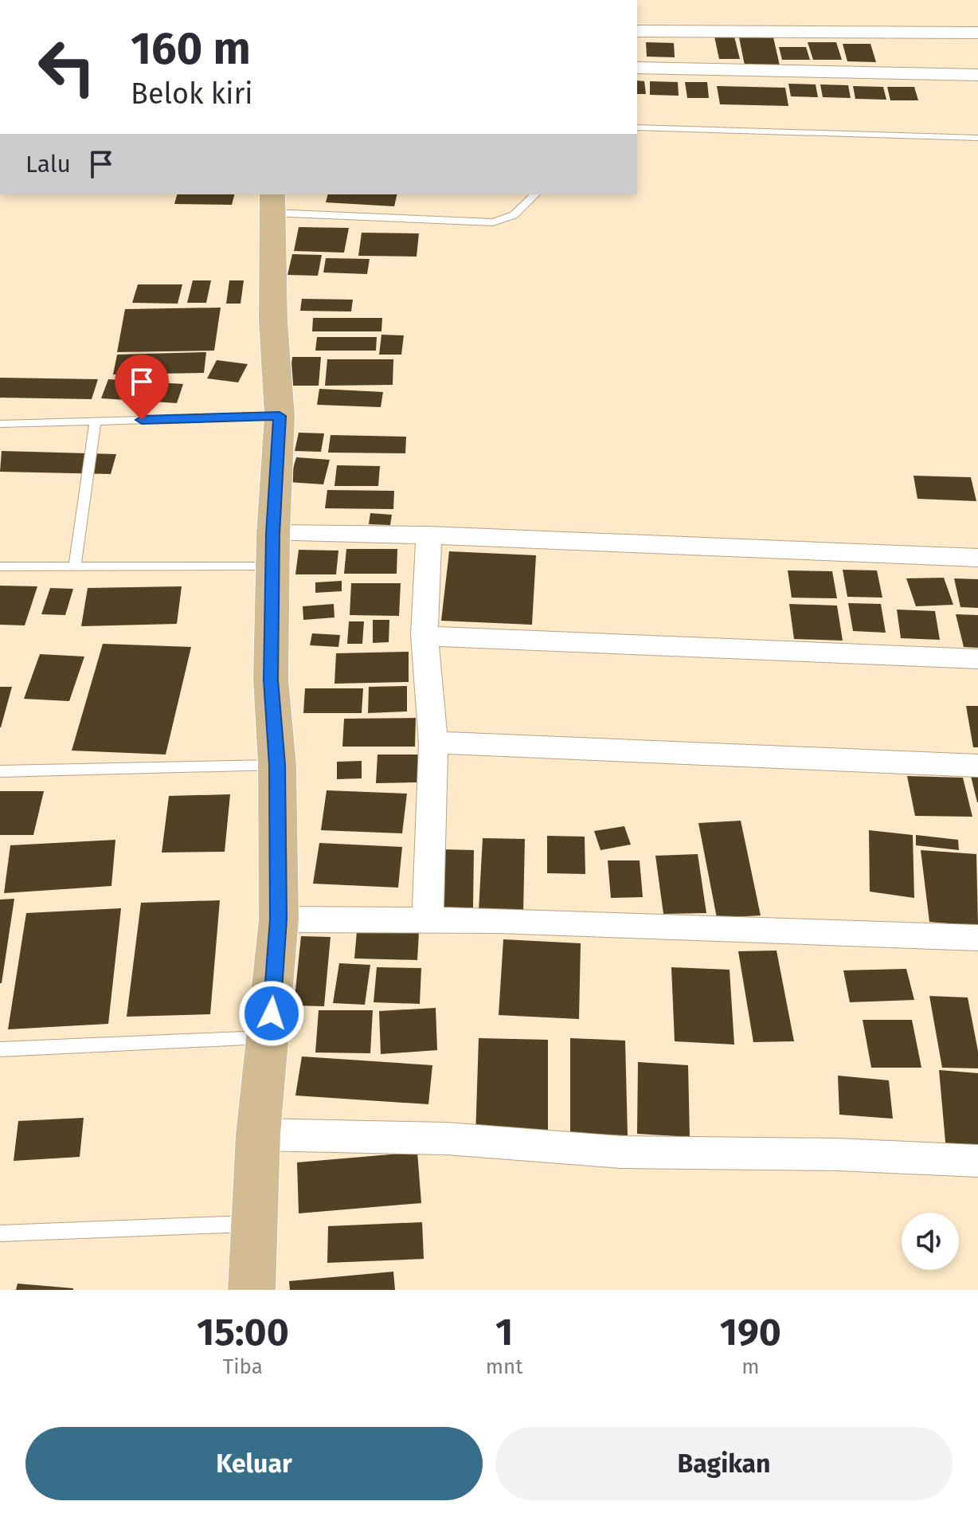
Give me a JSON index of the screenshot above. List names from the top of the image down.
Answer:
{
  "page": {
    "turn": ["160 m", "Belok kiri"],
    "then": "Lalu",
    "eta": [
      "15:00",
      "Tiba",
      "1",
      "mnt",
      "190",
      "m"
    ],
    "buttons": ["Keluar", "Bagikan"]
  }
}
